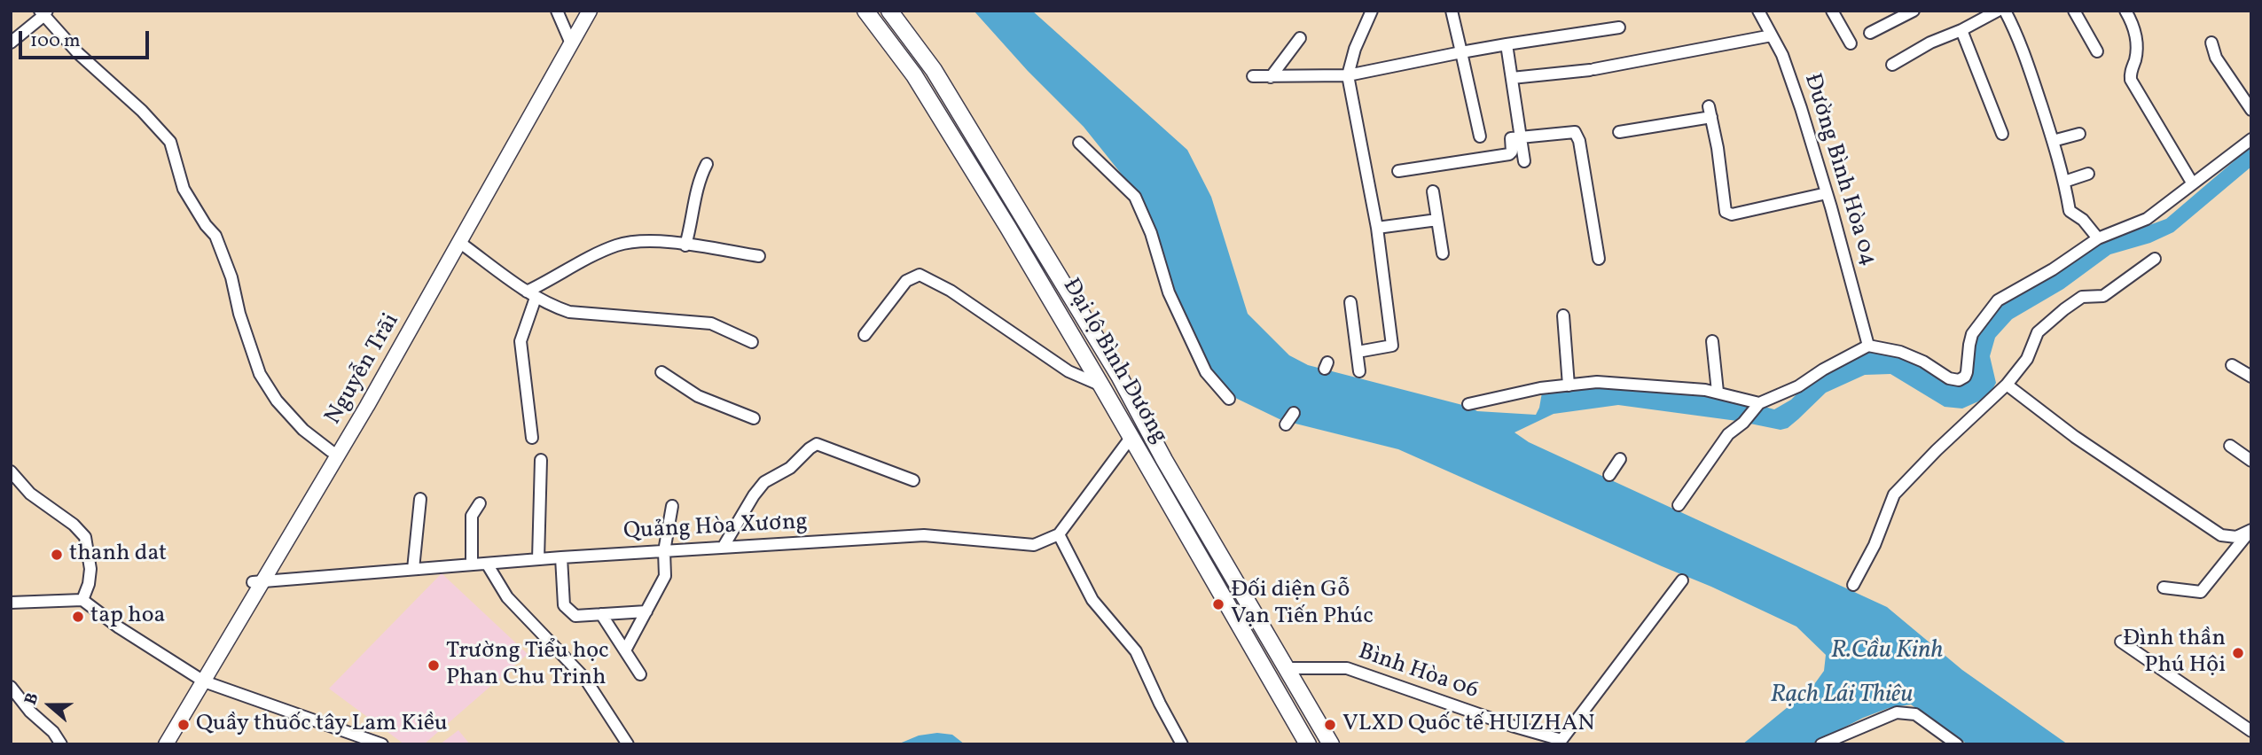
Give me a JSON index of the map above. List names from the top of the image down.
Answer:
{
  "streets": {
    "highway": ["Đại lộ Bình Dương"],
    "main road": ["Nguyễn Trãi"],
    "street": ["Đường Bình Hòa 04", "Quảng Hòa Xương", "Bình Hòa 06"]
  },
  "crossings": [
    ["Đại lộ Bình Dương", "Bình Hòa 06"],
    ["Nguyễn Trãi", "Quảng Hòa Xương"]
  ],
  "water": ["R.Cầu Kinh", "Rạch Lái Thiêu"],
  "places": [
    "thanh dat",
    "Đối diện Gỗ Vạn Tiến Phúc",
    "tap hoa",
    "Đình thần Phú Hội",
    "Trường Tiểu học Phan Chu Trinh",
    "Quầy thuốc tây Lam Kiều",
    "VLXD Quốc tế HUIZHAN"
  ],
  "scale_bar": "100 m",
  "north": "left"
}
